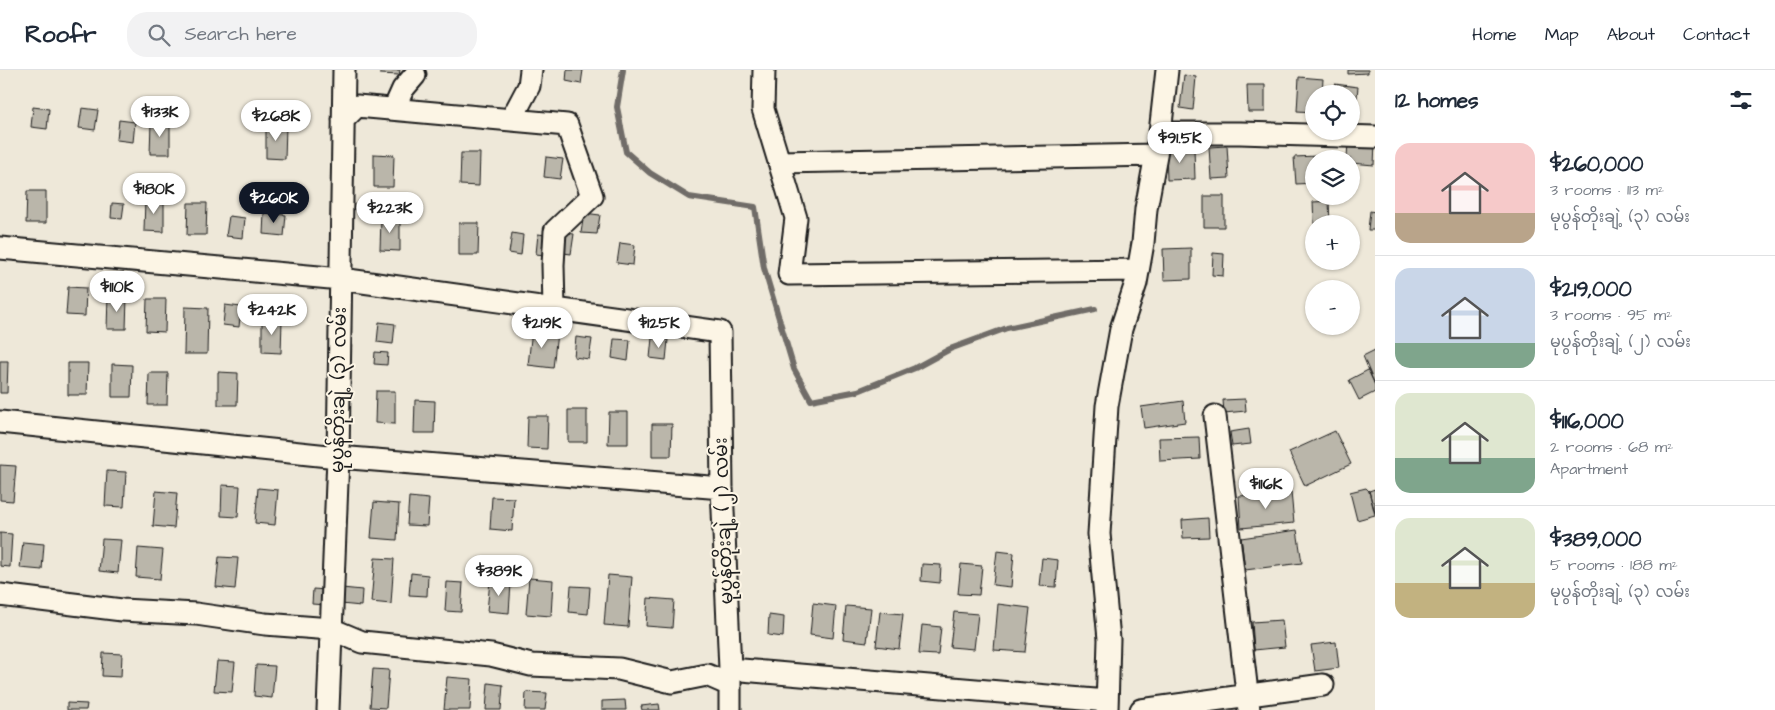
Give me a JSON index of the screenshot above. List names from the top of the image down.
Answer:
{
  "streets": {
    "street": ["မုပွန်တိုးချဲ့ (၃) လမ်း", "မုပွန်တိုးချဲ့ (၂) လမ်း"]
  },
  "page": {
    "header": "Roofr",
    "search": "Search here",
    "nav": [
      "Home",
      "Map",
      "About",
      "Contact"
    ],
    "heading": "12 homes",
    "map_buttons": ["+", "−"],
    "price": [
      "$133K",
      "$268K",
      "$91.5K",
      "$180K",
      "$260K",
      "$223K",
      "$110K",
      "$242K",
      "$219K",
      "$125K",
      "$116K",
      "$389K"
    ],
    "list": [
      {
        "name": "$260,000",
        "note": "3 rooms · 113 m² · မုပွန်တိုးချဲ့ (၃) လမ်း"
      },
      {
        "name": "$219,000",
        "note": "3 rooms · 95 m² · မုပွန်တိုးချဲ့ (၂) လမ်း"
      },
      {
        "name": "$116,000",
        "note": "2 rooms · 68 m² · Apartment"
      },
      {
        "name": "$389,000",
        "note": "5 rooms · 188 m² · မုပွန်တိုးချဲ့ (၃) လမ်း"
      }
    ]
  }
}
